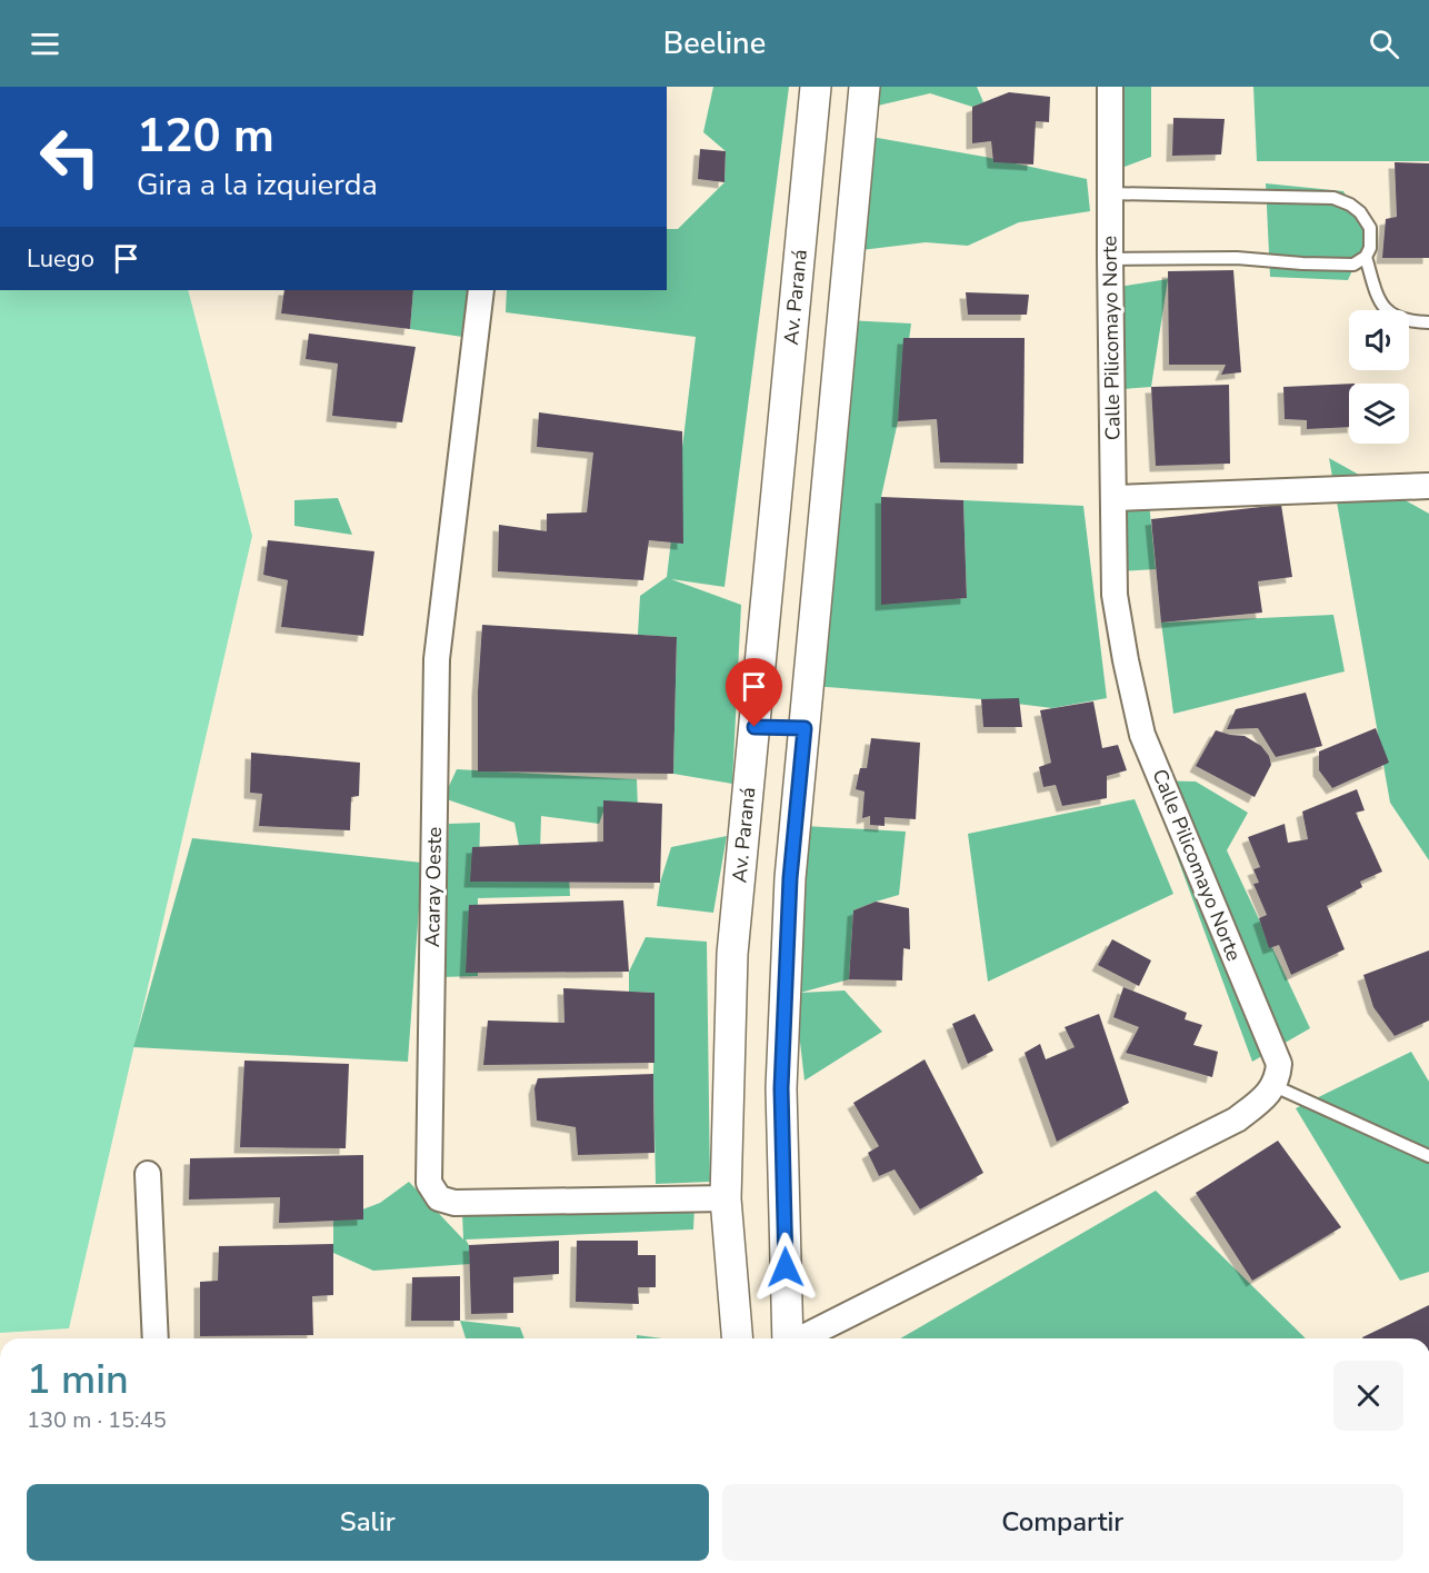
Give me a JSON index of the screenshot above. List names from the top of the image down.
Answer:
{
  "streets": {
    "street": ["Av. Paraná", "Calle Pilicomayo Norte", "Acaray Oeste"]
  },
  "crossings": [
    ["Av. Paraná", "Acaray Oeste"]
  ],
  "page": {
    "header": "Beeline",
    "turn": ["120 m", "Gira a la izquierda"],
    "then": "Luego",
    "heading": ["1 min", "130 m · 15:45"],
    "buttons": ["Salir", "Compartir"]
  }
}
